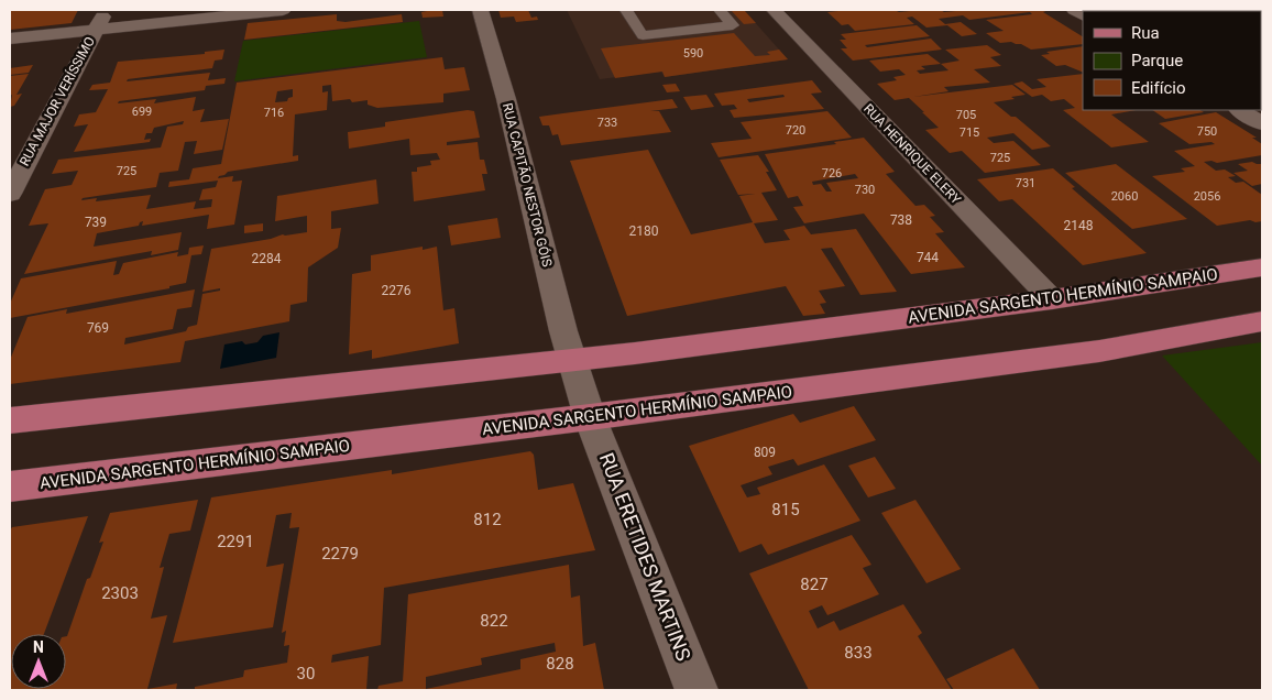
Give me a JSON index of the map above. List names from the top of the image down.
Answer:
{
  "streets": {
    "main road": ["AVENIDA SARGENTO HERMÍNIO SAMPAIO"],
    "street": [
      "RUA MAJOR VERÍSSIMO",
      "RUA HENRIQUE ELERY",
      "RUA CAPITÃO NESTOR GÓIS",
      "RUA ERETIDES MARTINS"
    ]
  },
  "crossings": [
    ["RUA HENRIQUE ELERY", "AVENIDA SARGENTO HERMÍNIO SAMPAIO"],
    ["RUA CAPITÃO NESTOR GÓIS", "AVENIDA SARGENTO HERMÍNIO SAMPAIO"],
    ["RUA CAPITÃO NESTOR GÓIS", "RUA ERETIDES MARTINS"],
    ["AVENIDA SARGENTO HERMÍNIO SAMPAIO", "RUA ERETIDES MARTINS"]
  ],
  "house_numbers": [
    "590",
    "699",
    "716",
    "705",
    "733",
    "720",
    "750",
    "715",
    "725",
    "725",
    "726",
    "731",
    "730",
    "2060",
    "2056",
    "738",
    "739",
    "2148",
    "2180",
    "744",
    "2284",
    "2276",
    "769",
    "809",
    "815",
    "812",
    "2291",
    "2279",
    "827",
    "2303",
    "822",
    "833",
    "828",
    "30"
  ],
  "legend": ["Rua", "Parque", "Edifício"],
  "north": "top"
}
